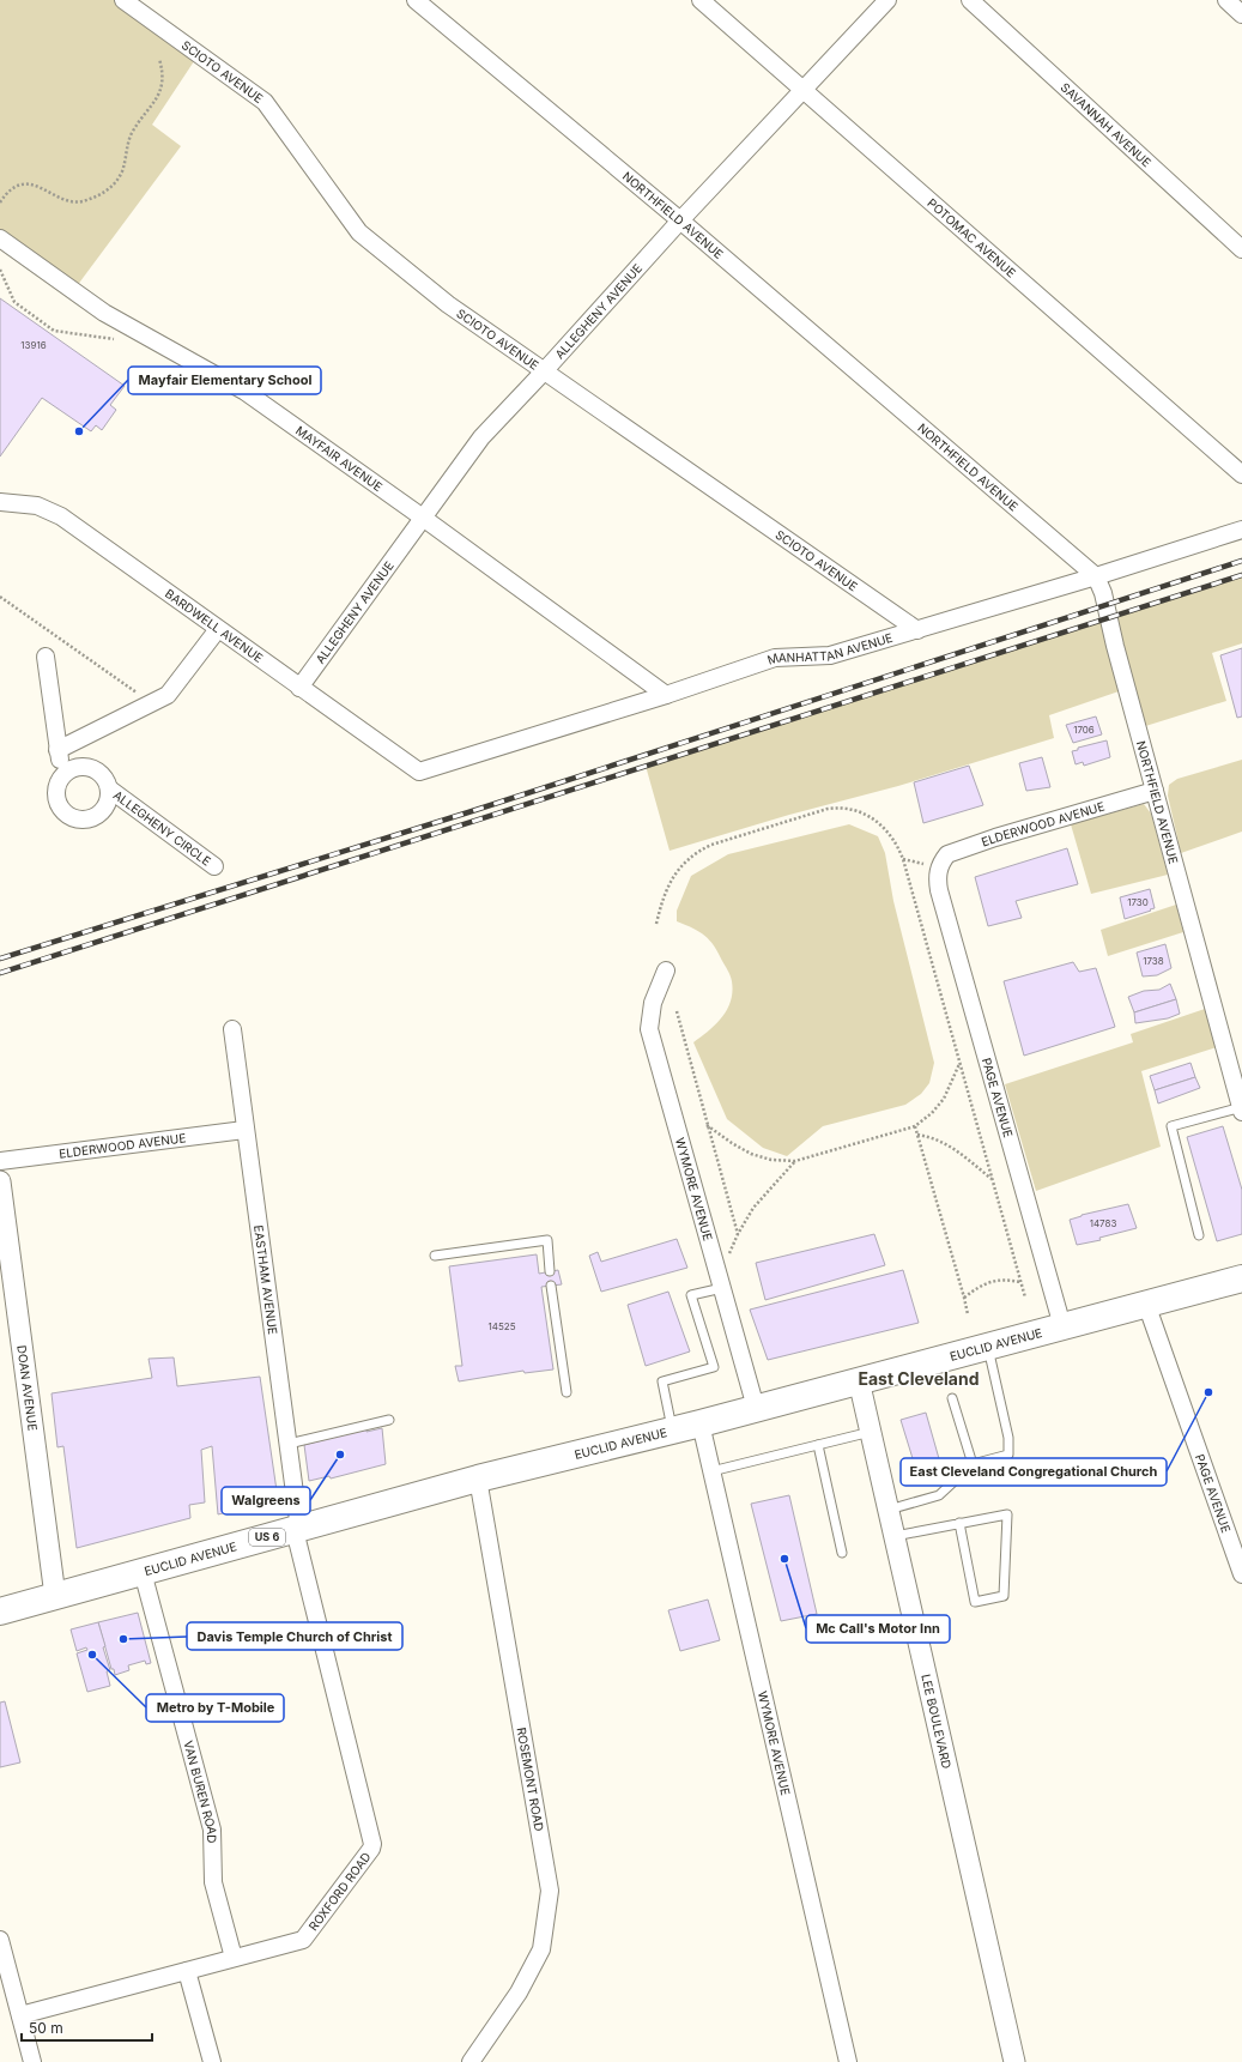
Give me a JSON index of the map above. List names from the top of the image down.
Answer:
{
  "streets": {
    "main road": ["EUCLID AVENUE", "US 6"],
    "street": [
      "SCIOTO AVENUE",
      "SAVANNAH AVENUE",
      "NORTHFIELD AVENUE",
      "POTOMAC AVENUE",
      "ALLEGHENY AVENUE",
      "MAYFAIR AVENUE",
      "BARDWELL AVENUE",
      "MANHATTAN AVENUE",
      "ELDERWOOD AVENUE",
      "ALLEGHENY CIRCLE",
      "PAGE AVENUE",
      "WYMORE AVENUE",
      "EASTHAM AVENUE",
      "DOAN AVENUE",
      "LEE BOULEVARD",
      "ROSEMONT ROAD",
      "VAN BUREN ROAD",
      "ROXFORD ROAD"
    ]
  },
  "crossings": [
    ["SCIOTO AVENUE", "ALLEGHENY AVENUE"],
    ["SCIOTO AVENUE", "MANHATTAN AVENUE"],
    ["NORTHFIELD AVENUE", "ALLEGHENY AVENUE"],
    ["NORTHFIELD AVENUE", "MANHATTAN AVENUE"],
    ["NORTHFIELD AVENUE", "ELDERWOOD AVENUE"],
    ["POTOMAC AVENUE", "ALLEGHENY AVENUE"],
    ["ALLEGHENY AVENUE", "MAYFAIR AVENUE"],
    ["ALLEGHENY AVENUE", "BARDWELL AVENUE"],
    ["MAYFAIR AVENUE", "MANHATTAN AVENUE"],
    ["BARDWELL AVENUE", "MANHATTAN AVENUE"],
    ["ELDERWOOD AVENUE", "PAGE AVENUE"],
    ["ELDERWOOD AVENUE", "EASTHAM AVENUE"],
    ["PAGE AVENUE", "EUCLID AVENUE"],
    ["WYMORE AVENUE", "EUCLID AVENUE"],
    ["EASTHAM AVENUE", "EUCLID AVENUE"],
    ["EASTHAM AVENUE", "ROXFORD ROAD"],
    ["EUCLID AVENUE", "DOAN AVENUE"],
    ["EUCLID AVENUE", "LEE BOULEVARD"],
    ["EUCLID AVENUE", "ROSEMONT ROAD"],
    ["EUCLID AVENUE", "VAN BUREN ROAD"],
    ["EUCLID AVENUE", "ROXFORD ROAD"],
    ["VAN BUREN ROAD", "ROXFORD ROAD"]
  ],
  "districts": ["East Cleveland"],
  "places": [
    "Mayfair Elementary School",
    "East Cleveland Congregational Church",
    "Walgreens",
    "Mc Call's Motor Inn",
    "Davis Temple Church of Christ",
    "Metro by T-Mobile"
  ],
  "house_numbers": [
    "13916",
    "1706",
    "1730",
    "1738",
    "14783",
    "14525"
  ],
  "scale_bar": "50 m"
}
